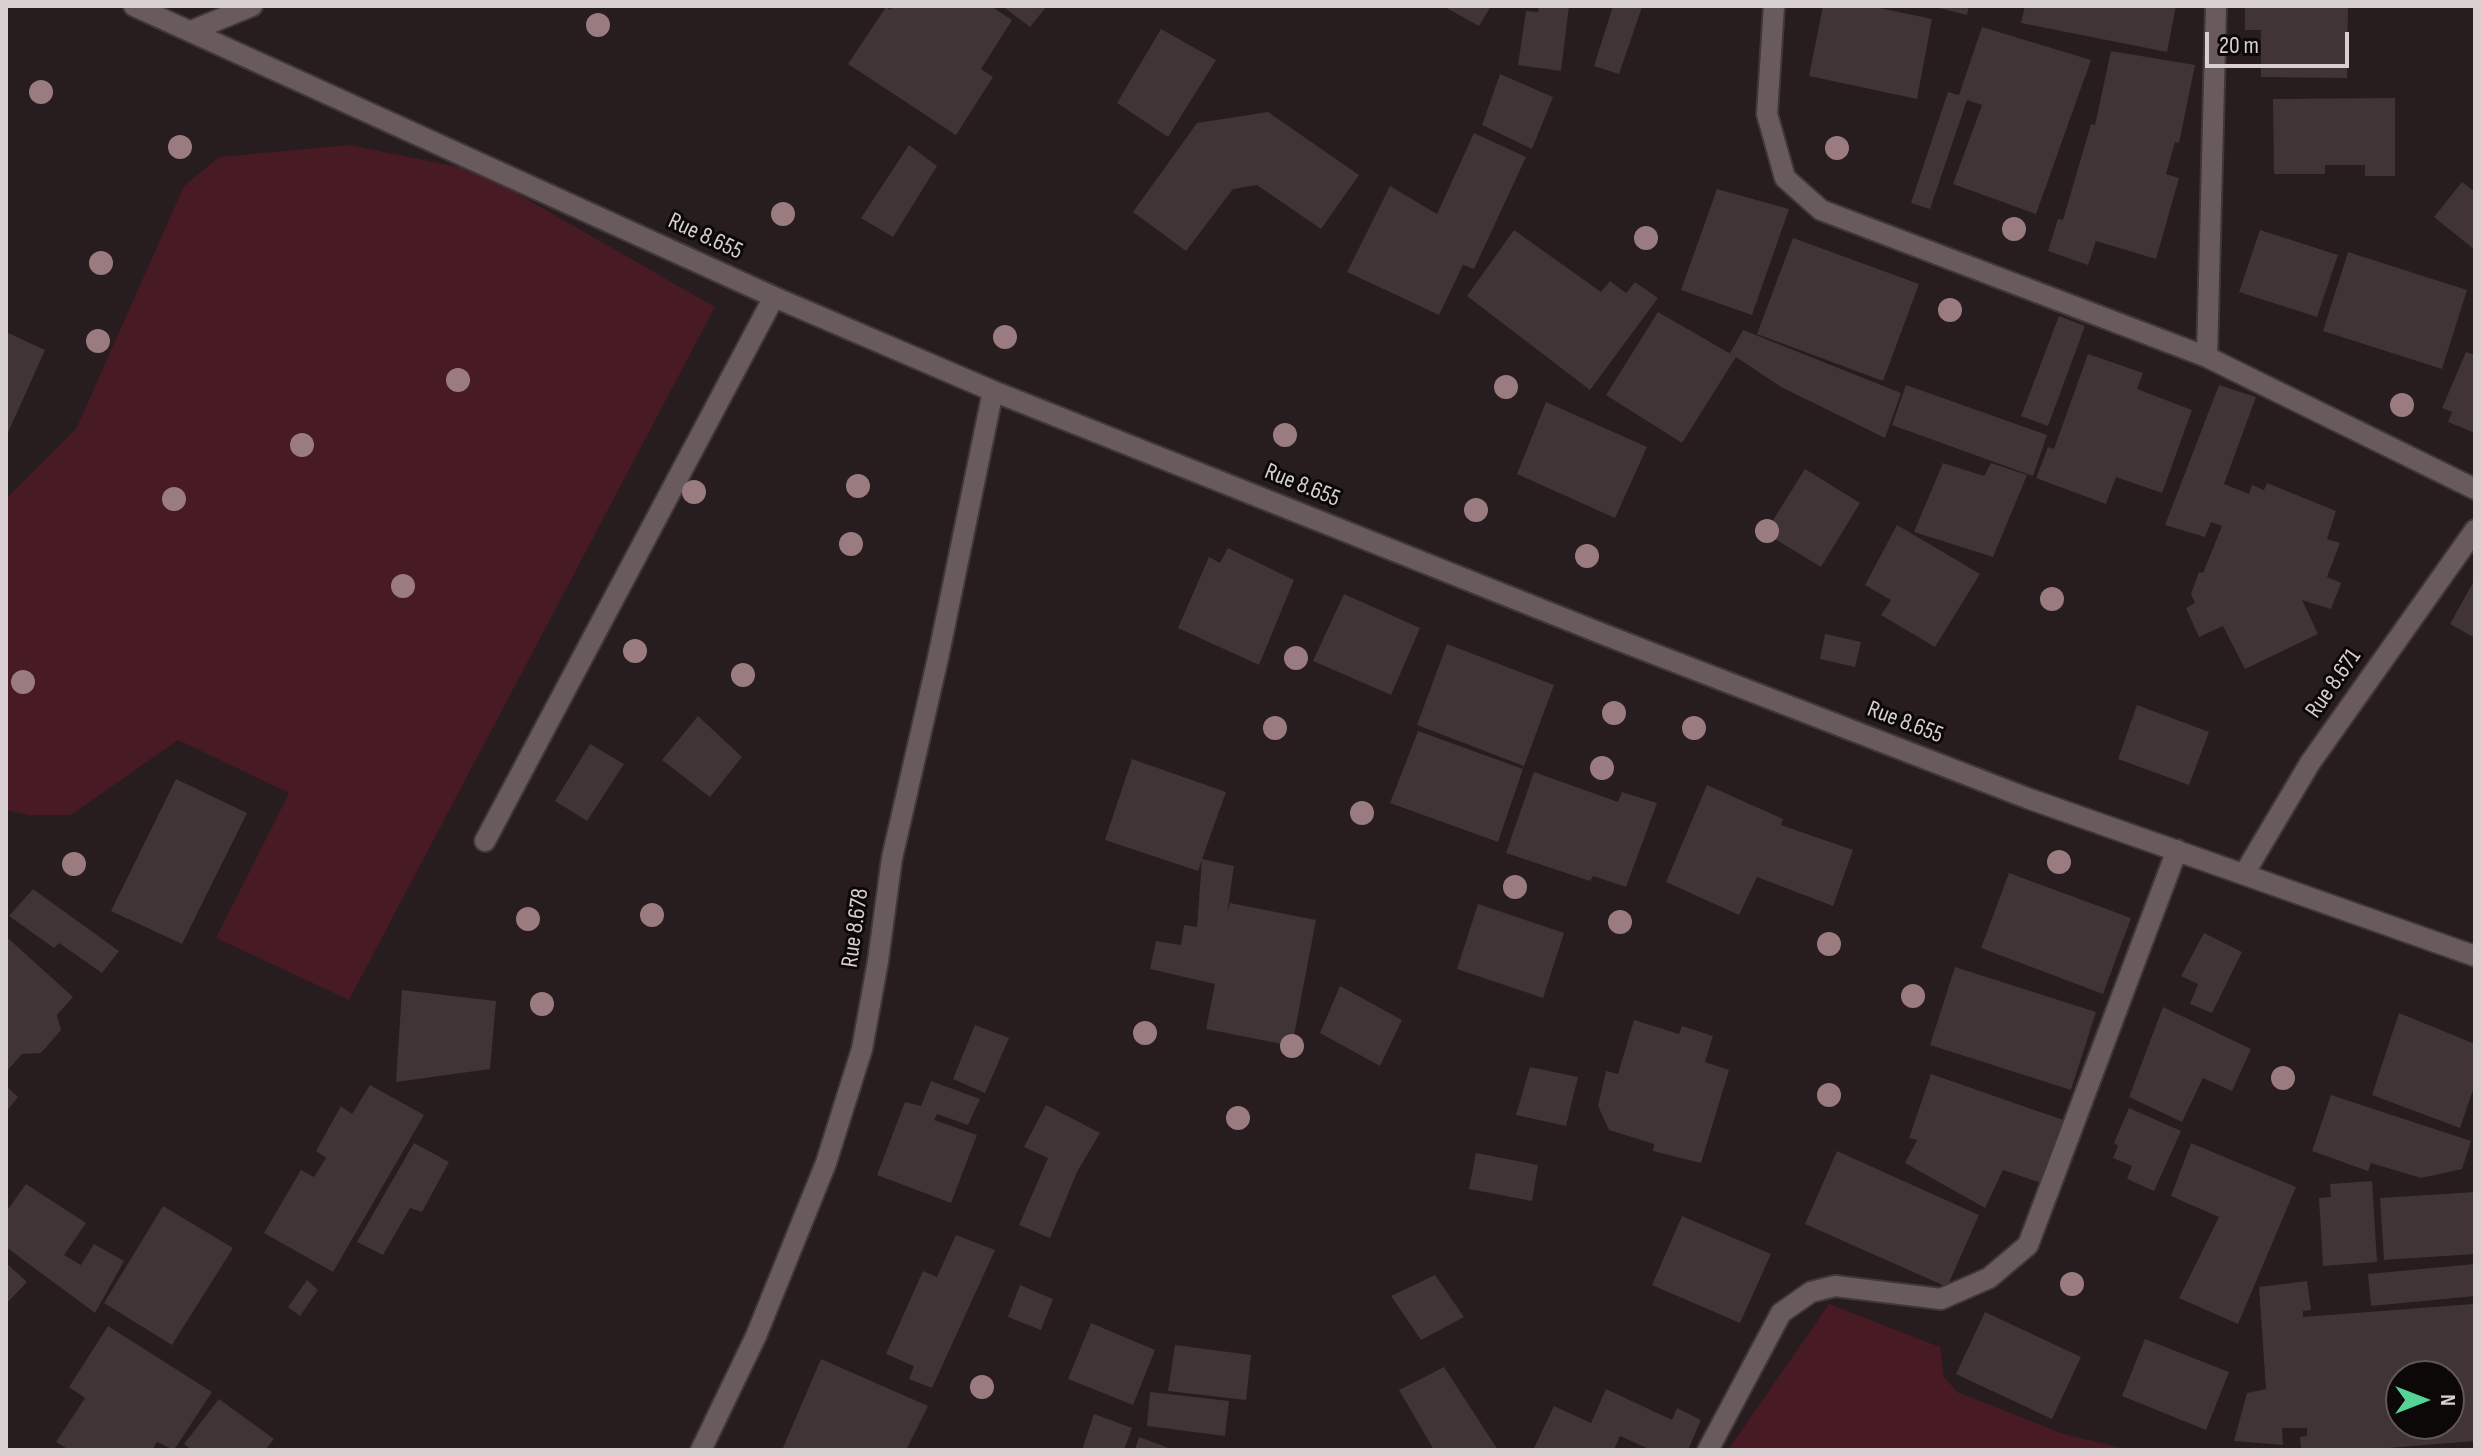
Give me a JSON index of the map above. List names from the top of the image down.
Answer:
{
  "streets": {
    "street": ["Rue 8.655", "Rue 8.671", "Rue 8.678"]
  },
  "crossings": [
    ["Rue 8.655", "Rue 8.671"],
    ["Rue 8.655", "Rue 8.678"]
  ],
  "scale_bar": "20 m",
  "north": "right"
}
